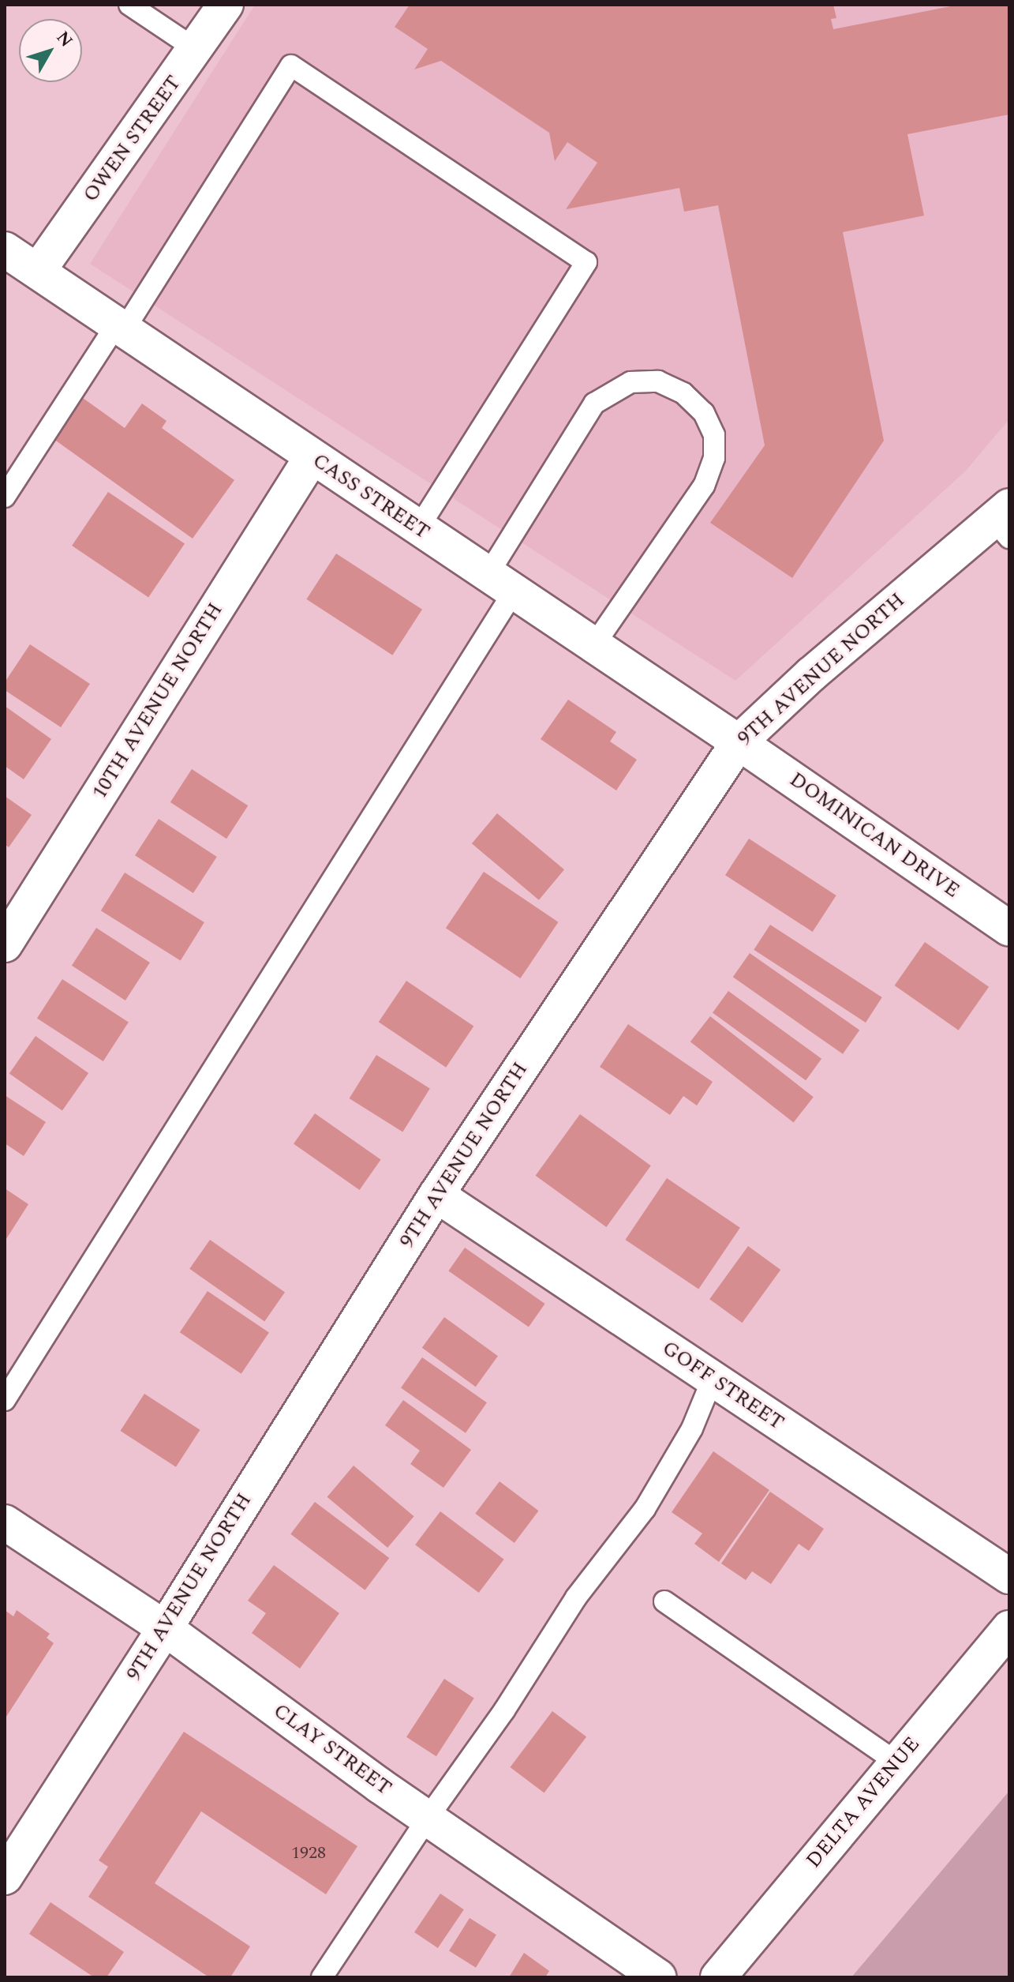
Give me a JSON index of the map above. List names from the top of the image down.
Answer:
{
  "streets": {
    "street": [
      "OWEN STREET",
      "CASS STREET",
      "9TH AVENUE NORTH",
      "10TH AVENUE NORTH",
      "DOMINICAN DRIVE",
      "GOFF STREET",
      "CLAY STREET",
      "DELTA AVENUE"
    ]
  },
  "crossings": [
    ["OWEN STREET", "CASS STREET"],
    ["CASS STREET", "9TH AVENUE NORTH"],
    ["CASS STREET", "10TH AVENUE NORTH"],
    ["CASS STREET", "DOMINICAN DRIVE"],
    ["9TH AVENUE NORTH", "DOMINICAN DRIVE"],
    ["9TH AVENUE NORTH", "GOFF STREET"],
    ["9TH AVENUE NORTH", "CLAY STREET"]
  ],
  "house_numbers": ["1928"],
  "north": "top right"
}
